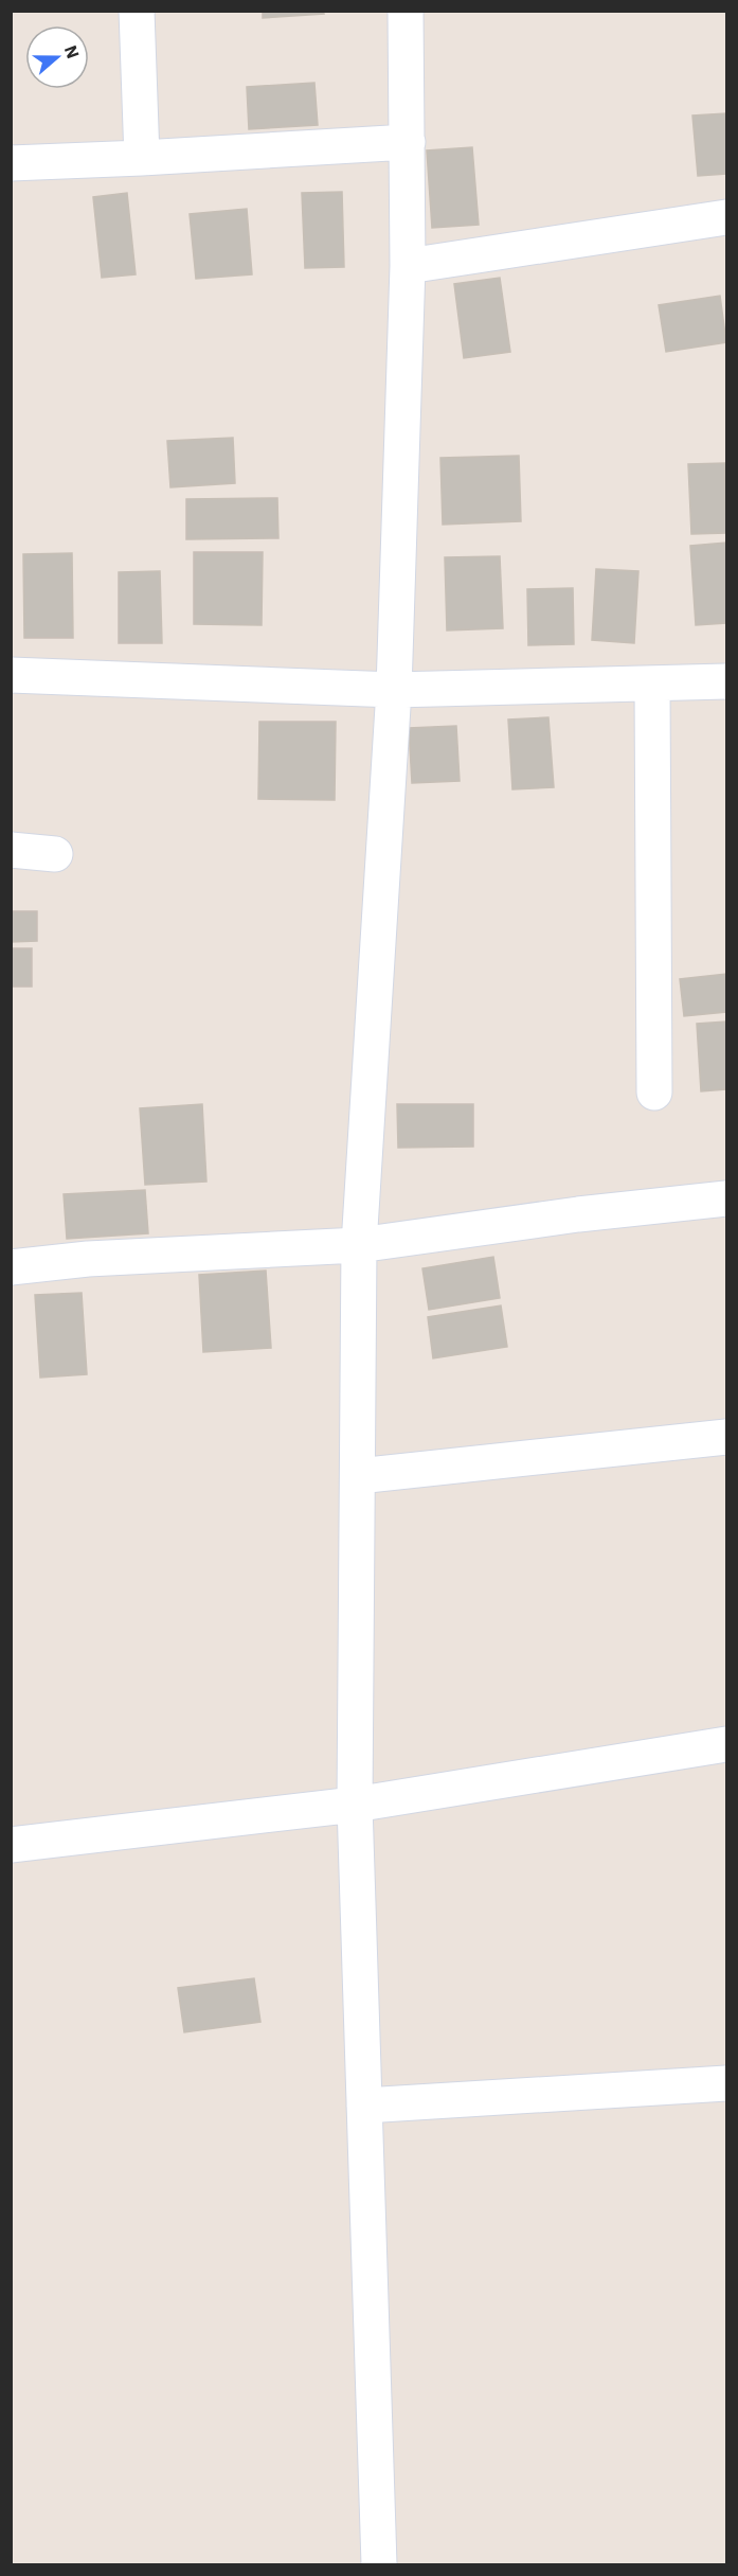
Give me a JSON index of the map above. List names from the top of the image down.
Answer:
{
  "north": "right"
}
